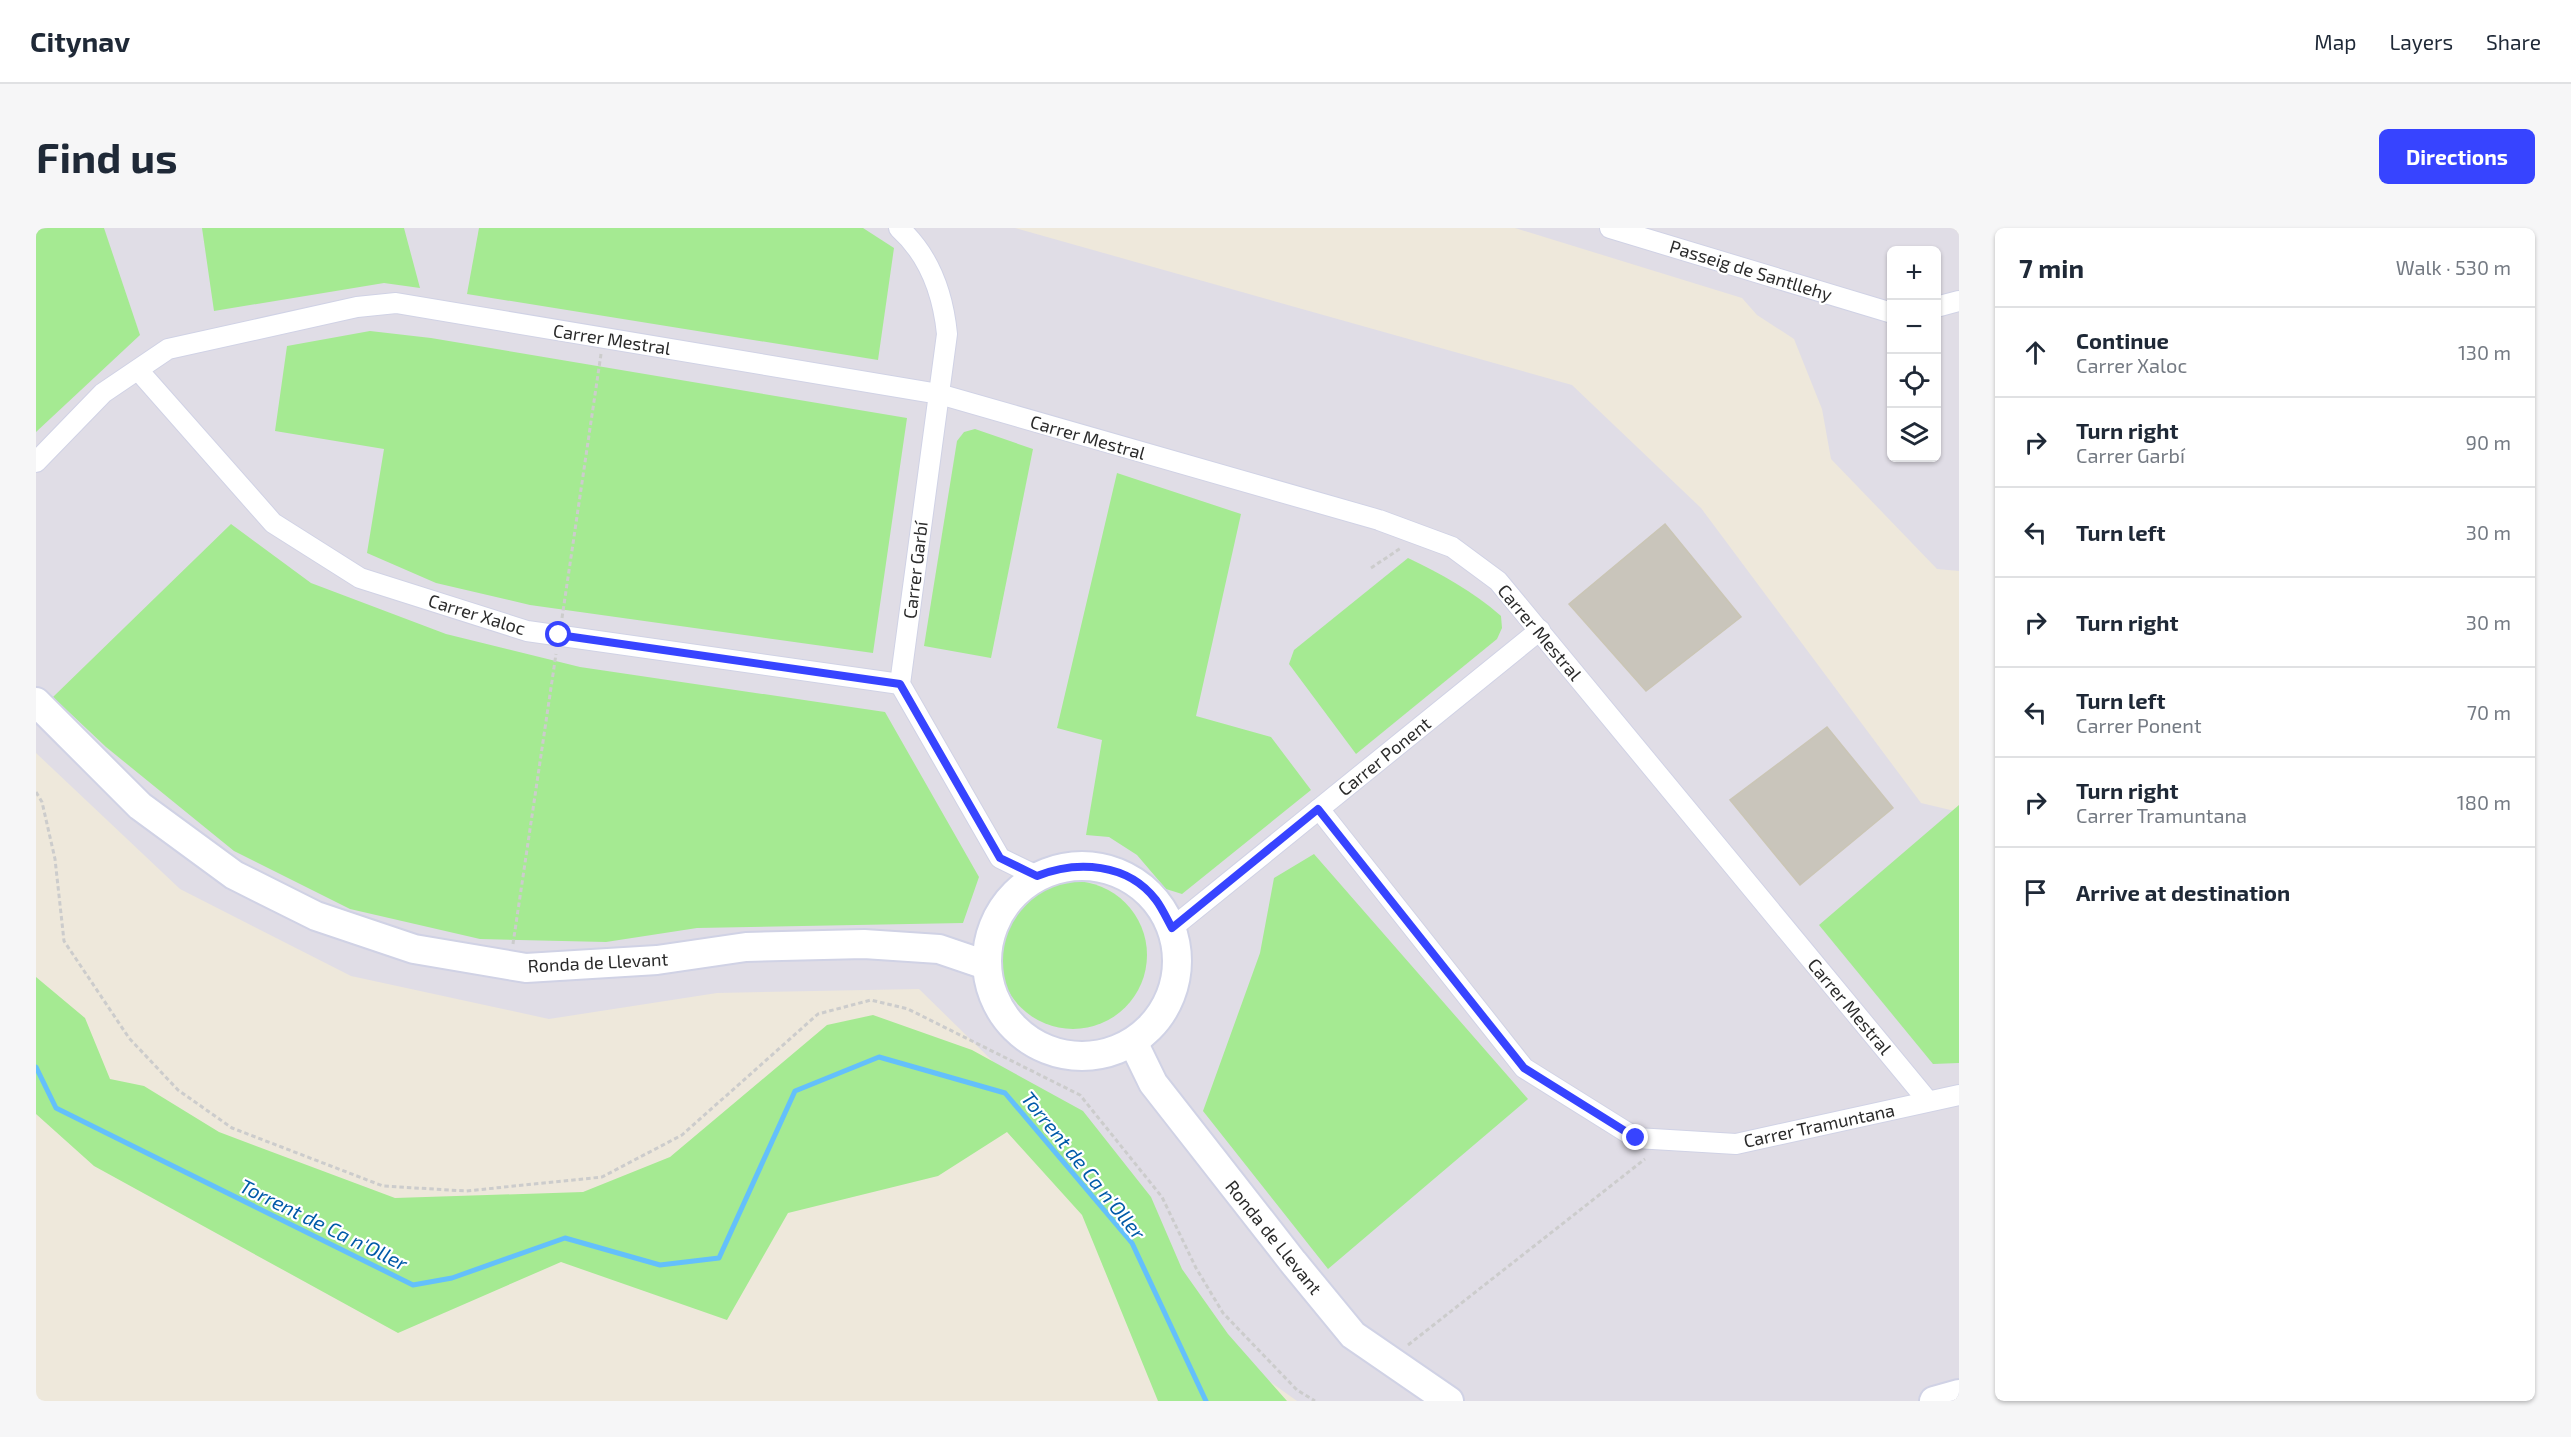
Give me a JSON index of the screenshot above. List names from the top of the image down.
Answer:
{
  "streets": {
    "main road": ["Ronda de Llevant"],
    "street": [
      "Passeig de Santllehy",
      "Carrer Mestral",
      "Carrer Garbí",
      "Carrer Xaloc",
      "Carrer Ponent",
      "Carrer Tramuntana"
    ]
  },
  "crossings": [
    ["Carrer Mestral", "Carrer Garbí"],
    ["Carrer Mestral", "Carrer Xaloc"],
    ["Carrer Mestral", "Carrer Ponent"],
    ["Carrer Mestral", "Carrer Tramuntana"],
    ["Carrer Garbí", "Carrer Xaloc"],
    ["Carrer Ponent", "Ronda de Llevant"],
    ["Carrer Ponent", "Carrer Tramuntana"]
  ],
  "water": ["Torrent de Ca n'Oller"],
  "page": {
    "header": "Citynav",
    "nav": ["Map", "Layers", "Share"],
    "buttons": "Directions",
    "title": "Find us",
    "heading": ["7 min", "Walk · 530 m"],
    "map_buttons": ["+", "−"],
    "list": [
      ["Continue", "Carrer Xaloc", "130 m"],
      ["Turn right", "Carrer Garbí", "90 m"],
      ["Turn left", "30 m"],
      ["Turn right", "30 m"],
      ["Turn left", "Carrer Ponent", "70 m"],
      ["Turn right", "Carrer Tramuntana", "180 m"],
      "Arrive at destination"
    ]
  }
}
